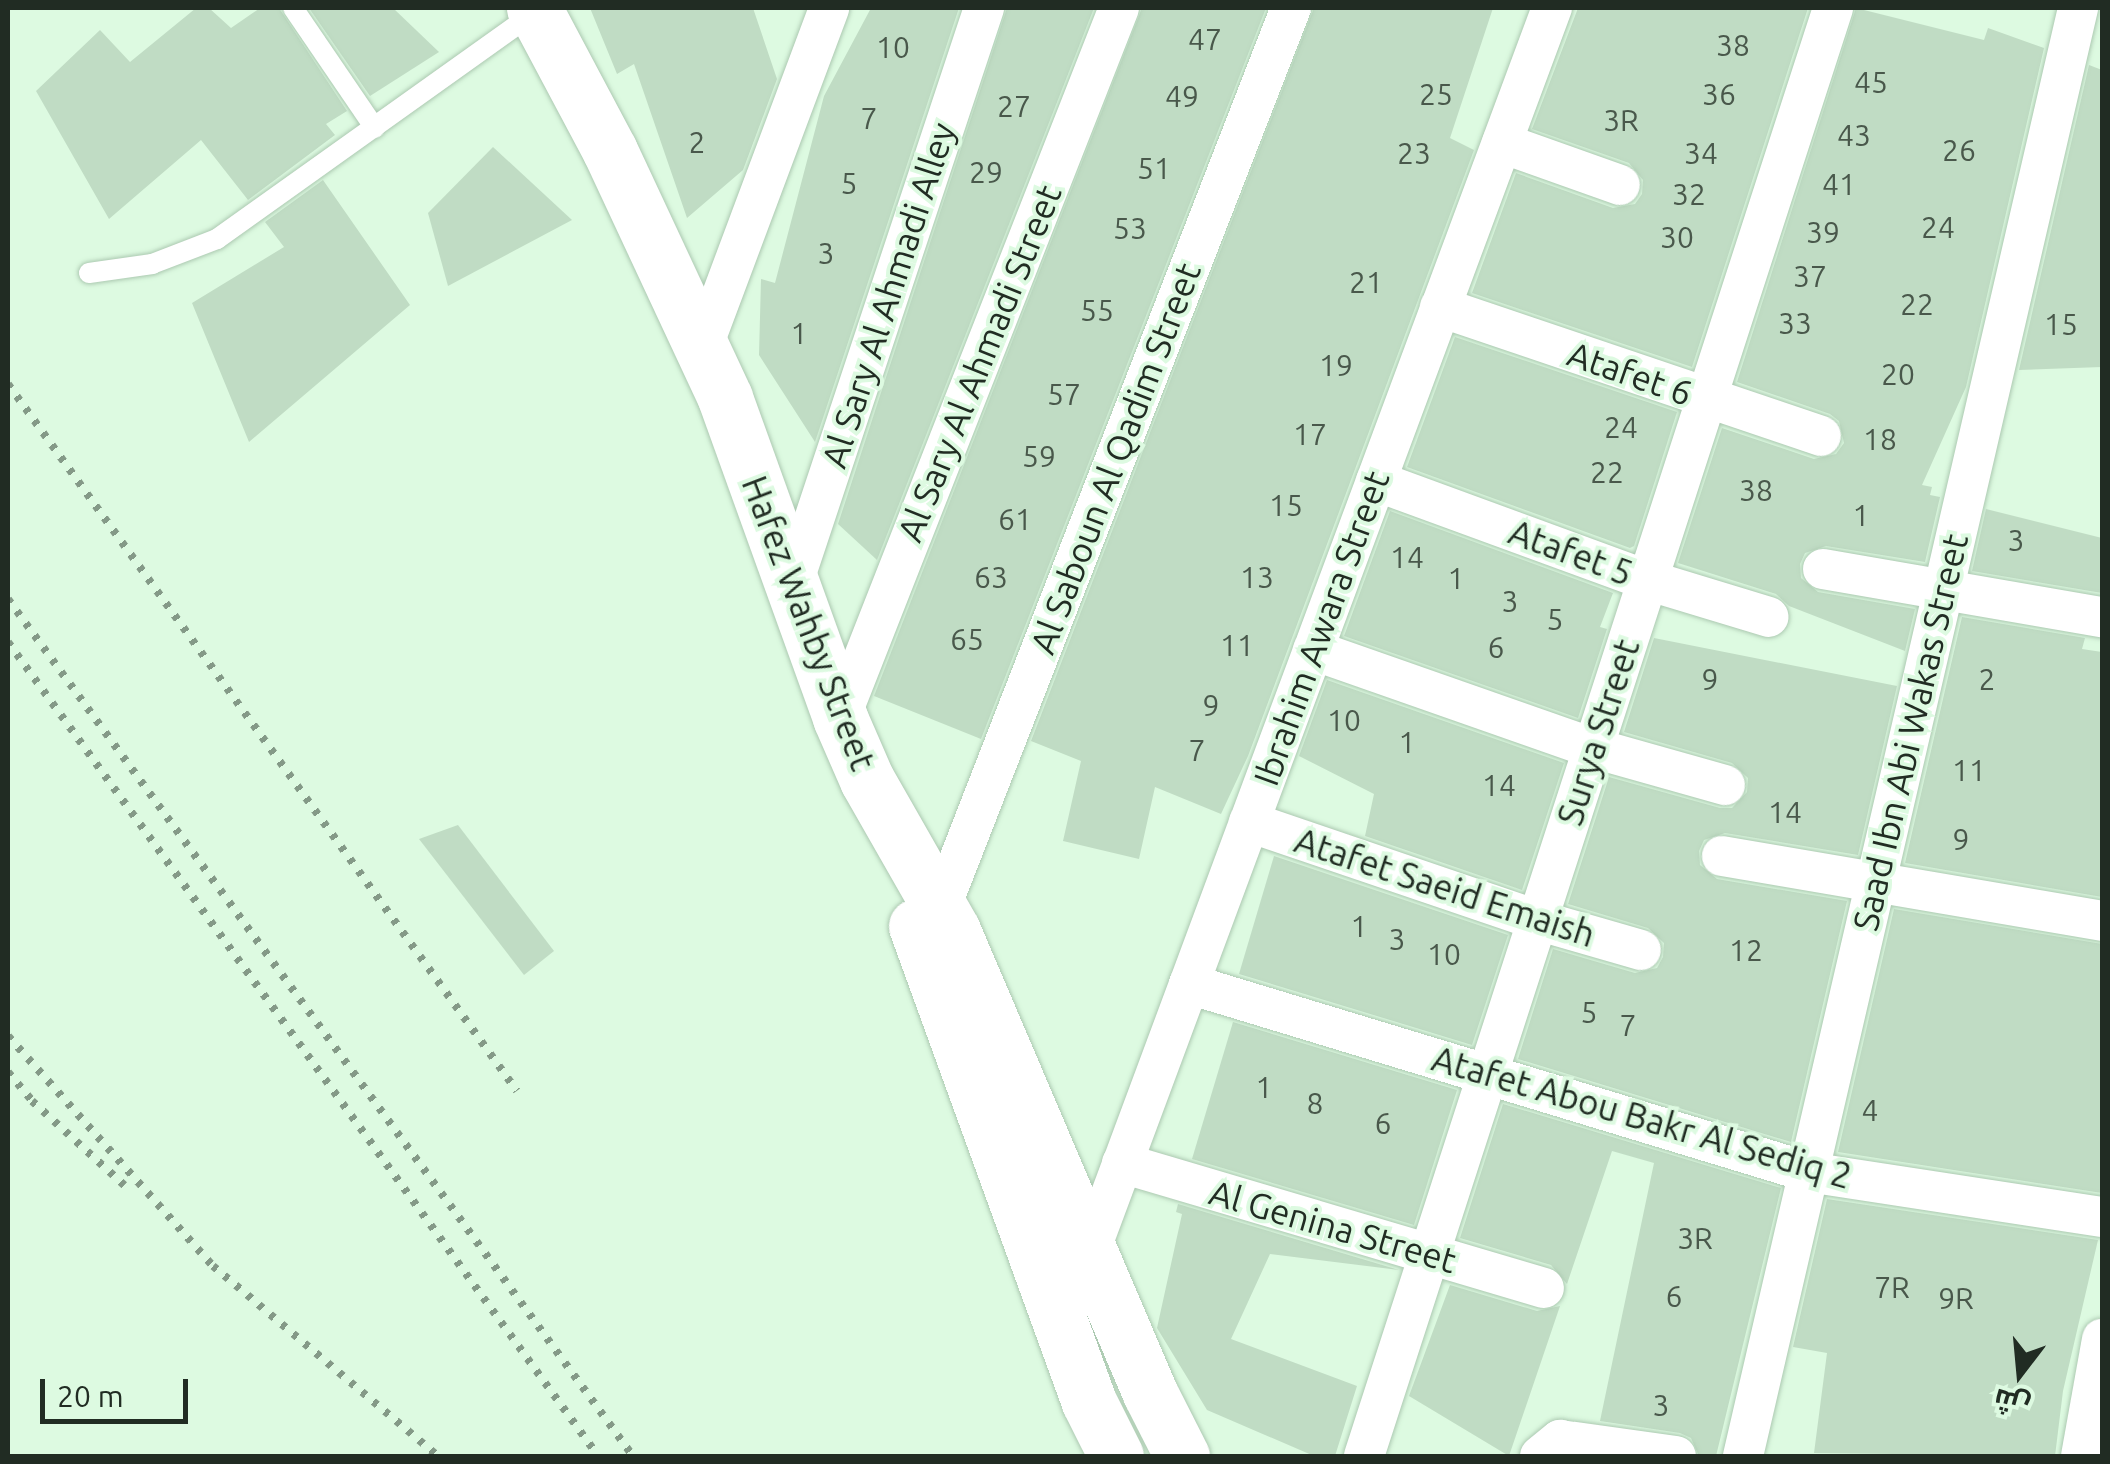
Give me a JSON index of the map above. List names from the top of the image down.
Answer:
{
  "streets": {
    "main road": ["Hafez Wahby Street"],
    "street": [
      "Al Sary Al Ahmadi Alley",
      "Al Sary Al Ahmadi Street",
      "Atafet 6",
      "Al Saboun Al Qadim Street",
      "Atafet 5",
      "Ibrahim Awara Street",
      "Surya Street",
      "Saad Ibn Abi Wakas Street",
      "Atafet Saeid Emaish",
      "Atafet Abou Bakr Al Sediq 2",
      "Al Genina Street"
    ]
  },
  "crossings": [
    ["Al Sary Al Ahmadi Alley", "Hafez Wahby Street"],
    ["Al Sary Al Ahmadi Street", "Hafez Wahby Street"],
    ["Atafet 6", "Ibrahim Awara Street"],
    ["Atafet 6", "Surya Street"],
    ["Al Saboun Al Qadim Street", "Hafez Wahby Street"],
    ["Atafet 5", "Ibrahim Awara Street"],
    ["Atafet 5", "Surya Street"],
    ["Hafez Wahby Street", "Ibrahim Awara Street"],
    ["Ibrahim Awara Street", "Atafet Saeid Emaish"],
    ["Ibrahim Awara Street", "Atafet Abou Bakr Al Sediq 2"],
    ["Ibrahim Awara Street", "Al Genina Street"],
    ["Surya Street", "Atafet Saeid Emaish"],
    ["Surya Street", "Atafet Abou Bakr Al Sediq 2"],
    ["Surya Street", "Al Genina Street"],
    ["Saad Ibn Abi Wakas Street", "Atafet Abou Bakr Al Sediq 2"]
  ],
  "house_numbers": [
    "47",
    "38",
    "10",
    "45",
    "25",
    "36",
    "49",
    "27",
    "7",
    "3R",
    "43",
    "2",
    "26",
    "23",
    "34",
    "51",
    "29",
    "5",
    "41",
    "32",
    "24",
    "53",
    "39",
    "30",
    "3",
    "37",
    "21",
    "22",
    "55",
    "33",
    "15",
    "1",
    "19",
    "20",
    "57",
    "24",
    "17",
    "18",
    "59",
    "22",
    "38",
    "15",
    "1",
    "61",
    "3",
    "14",
    "63",
    "13",
    "1",
    "3",
    "5",
    "65",
    "11",
    "6",
    "9",
    "2",
    "9",
    "10",
    "1",
    "7",
    "11",
    "14",
    "14",
    "9",
    "1",
    "3",
    "12",
    "10",
    "5",
    "7",
    "1",
    "8",
    "4",
    "6",
    "3R",
    "7R",
    "6",
    "9R",
    "3"
  ],
  "scale_bar": "20 m",
  "north": "bottom"
}
